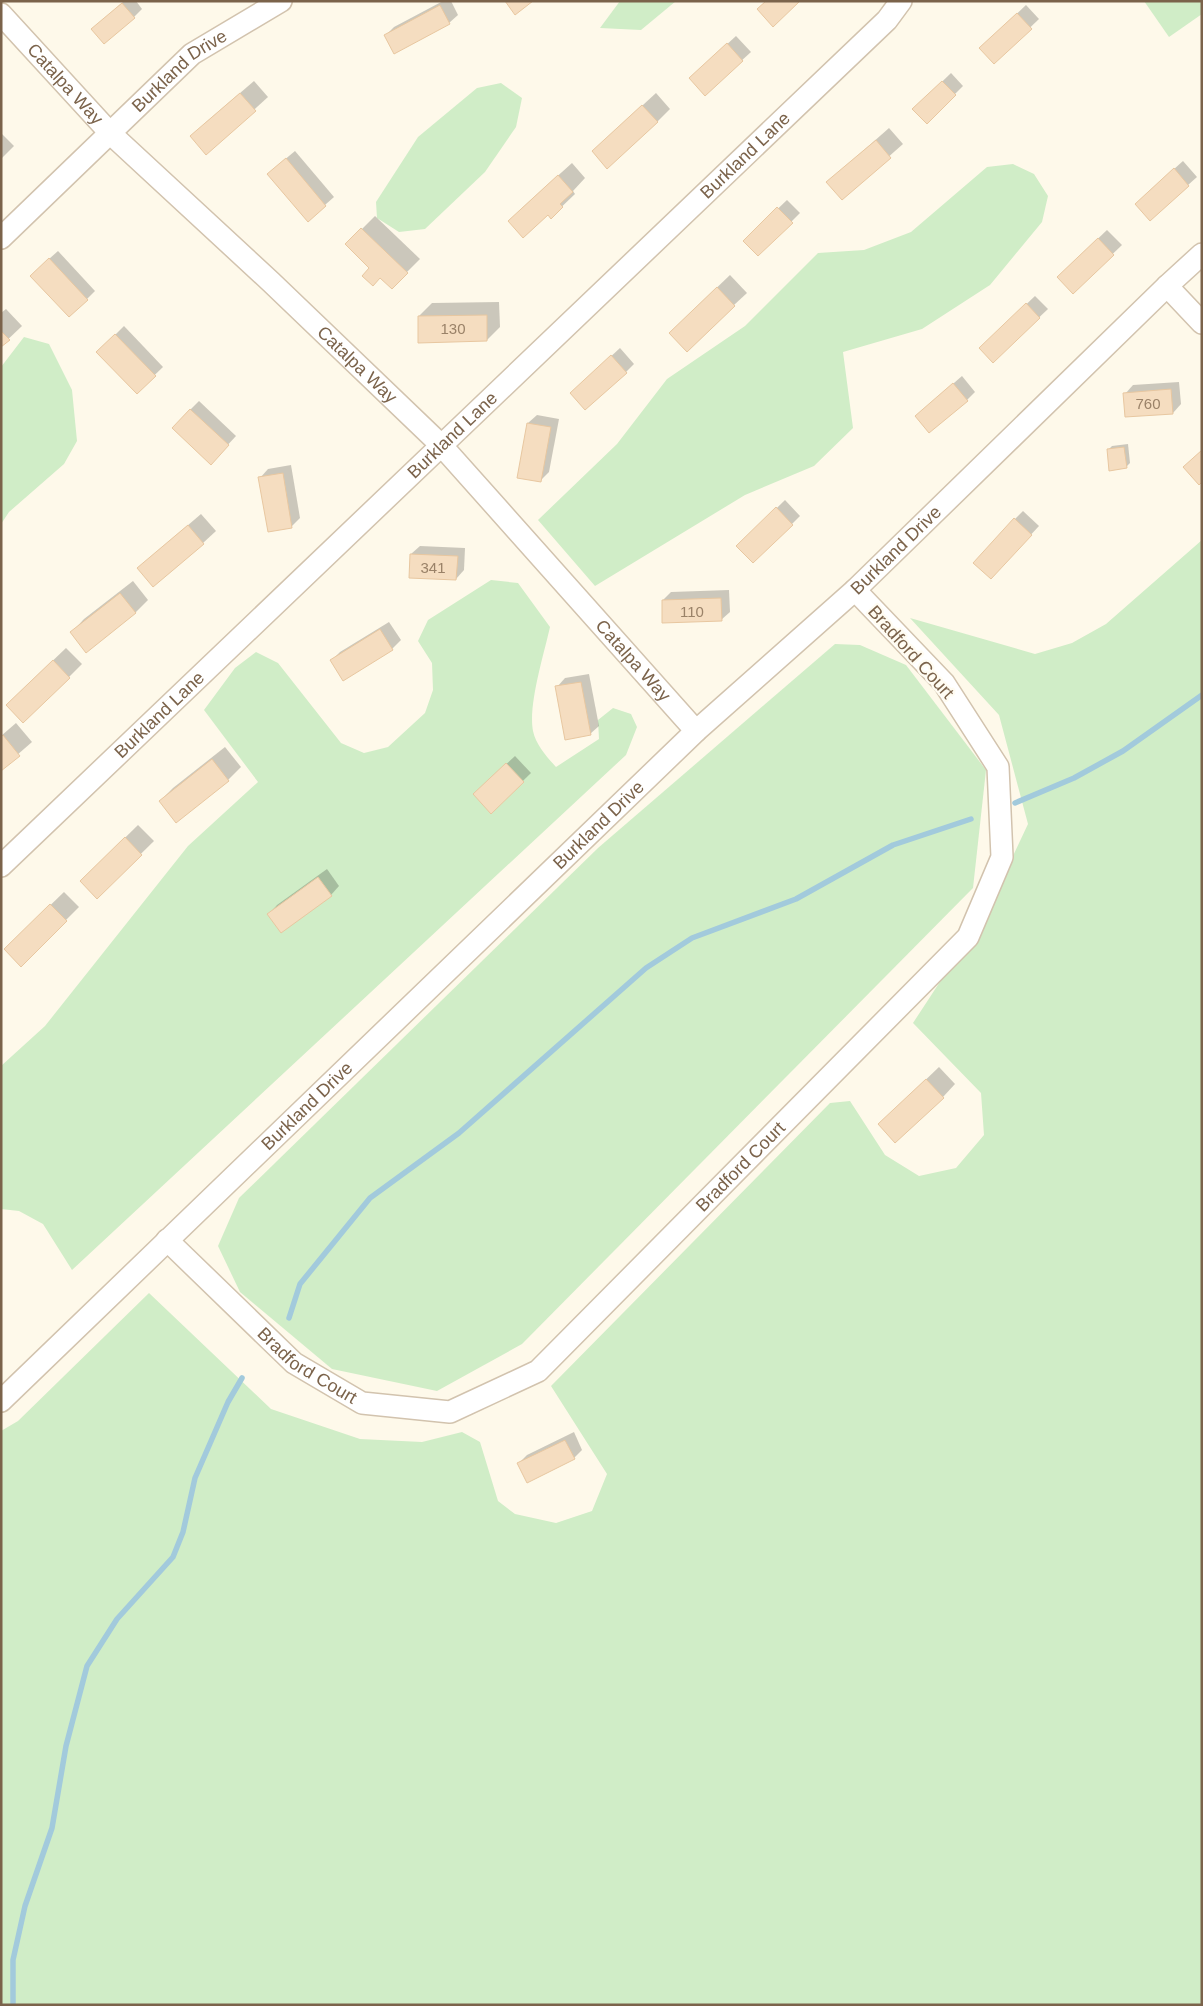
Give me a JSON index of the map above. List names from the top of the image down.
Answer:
{
  "streets": {
    "street": [
      "Burkland Drive",
      "Catalpa Way",
      "Burkland Lane",
      "Bradford Court"
    ]
  },
  "crossings": [
    ["Burkland Drive", "Catalpa Way"],
    ["Burkland Drive", "Bradford Court"],
    ["Catalpa Way", "Burkland Lane"]
  ],
  "house_numbers": [
    "130",
    "760",
    "341",
    "110"
  ]
}
